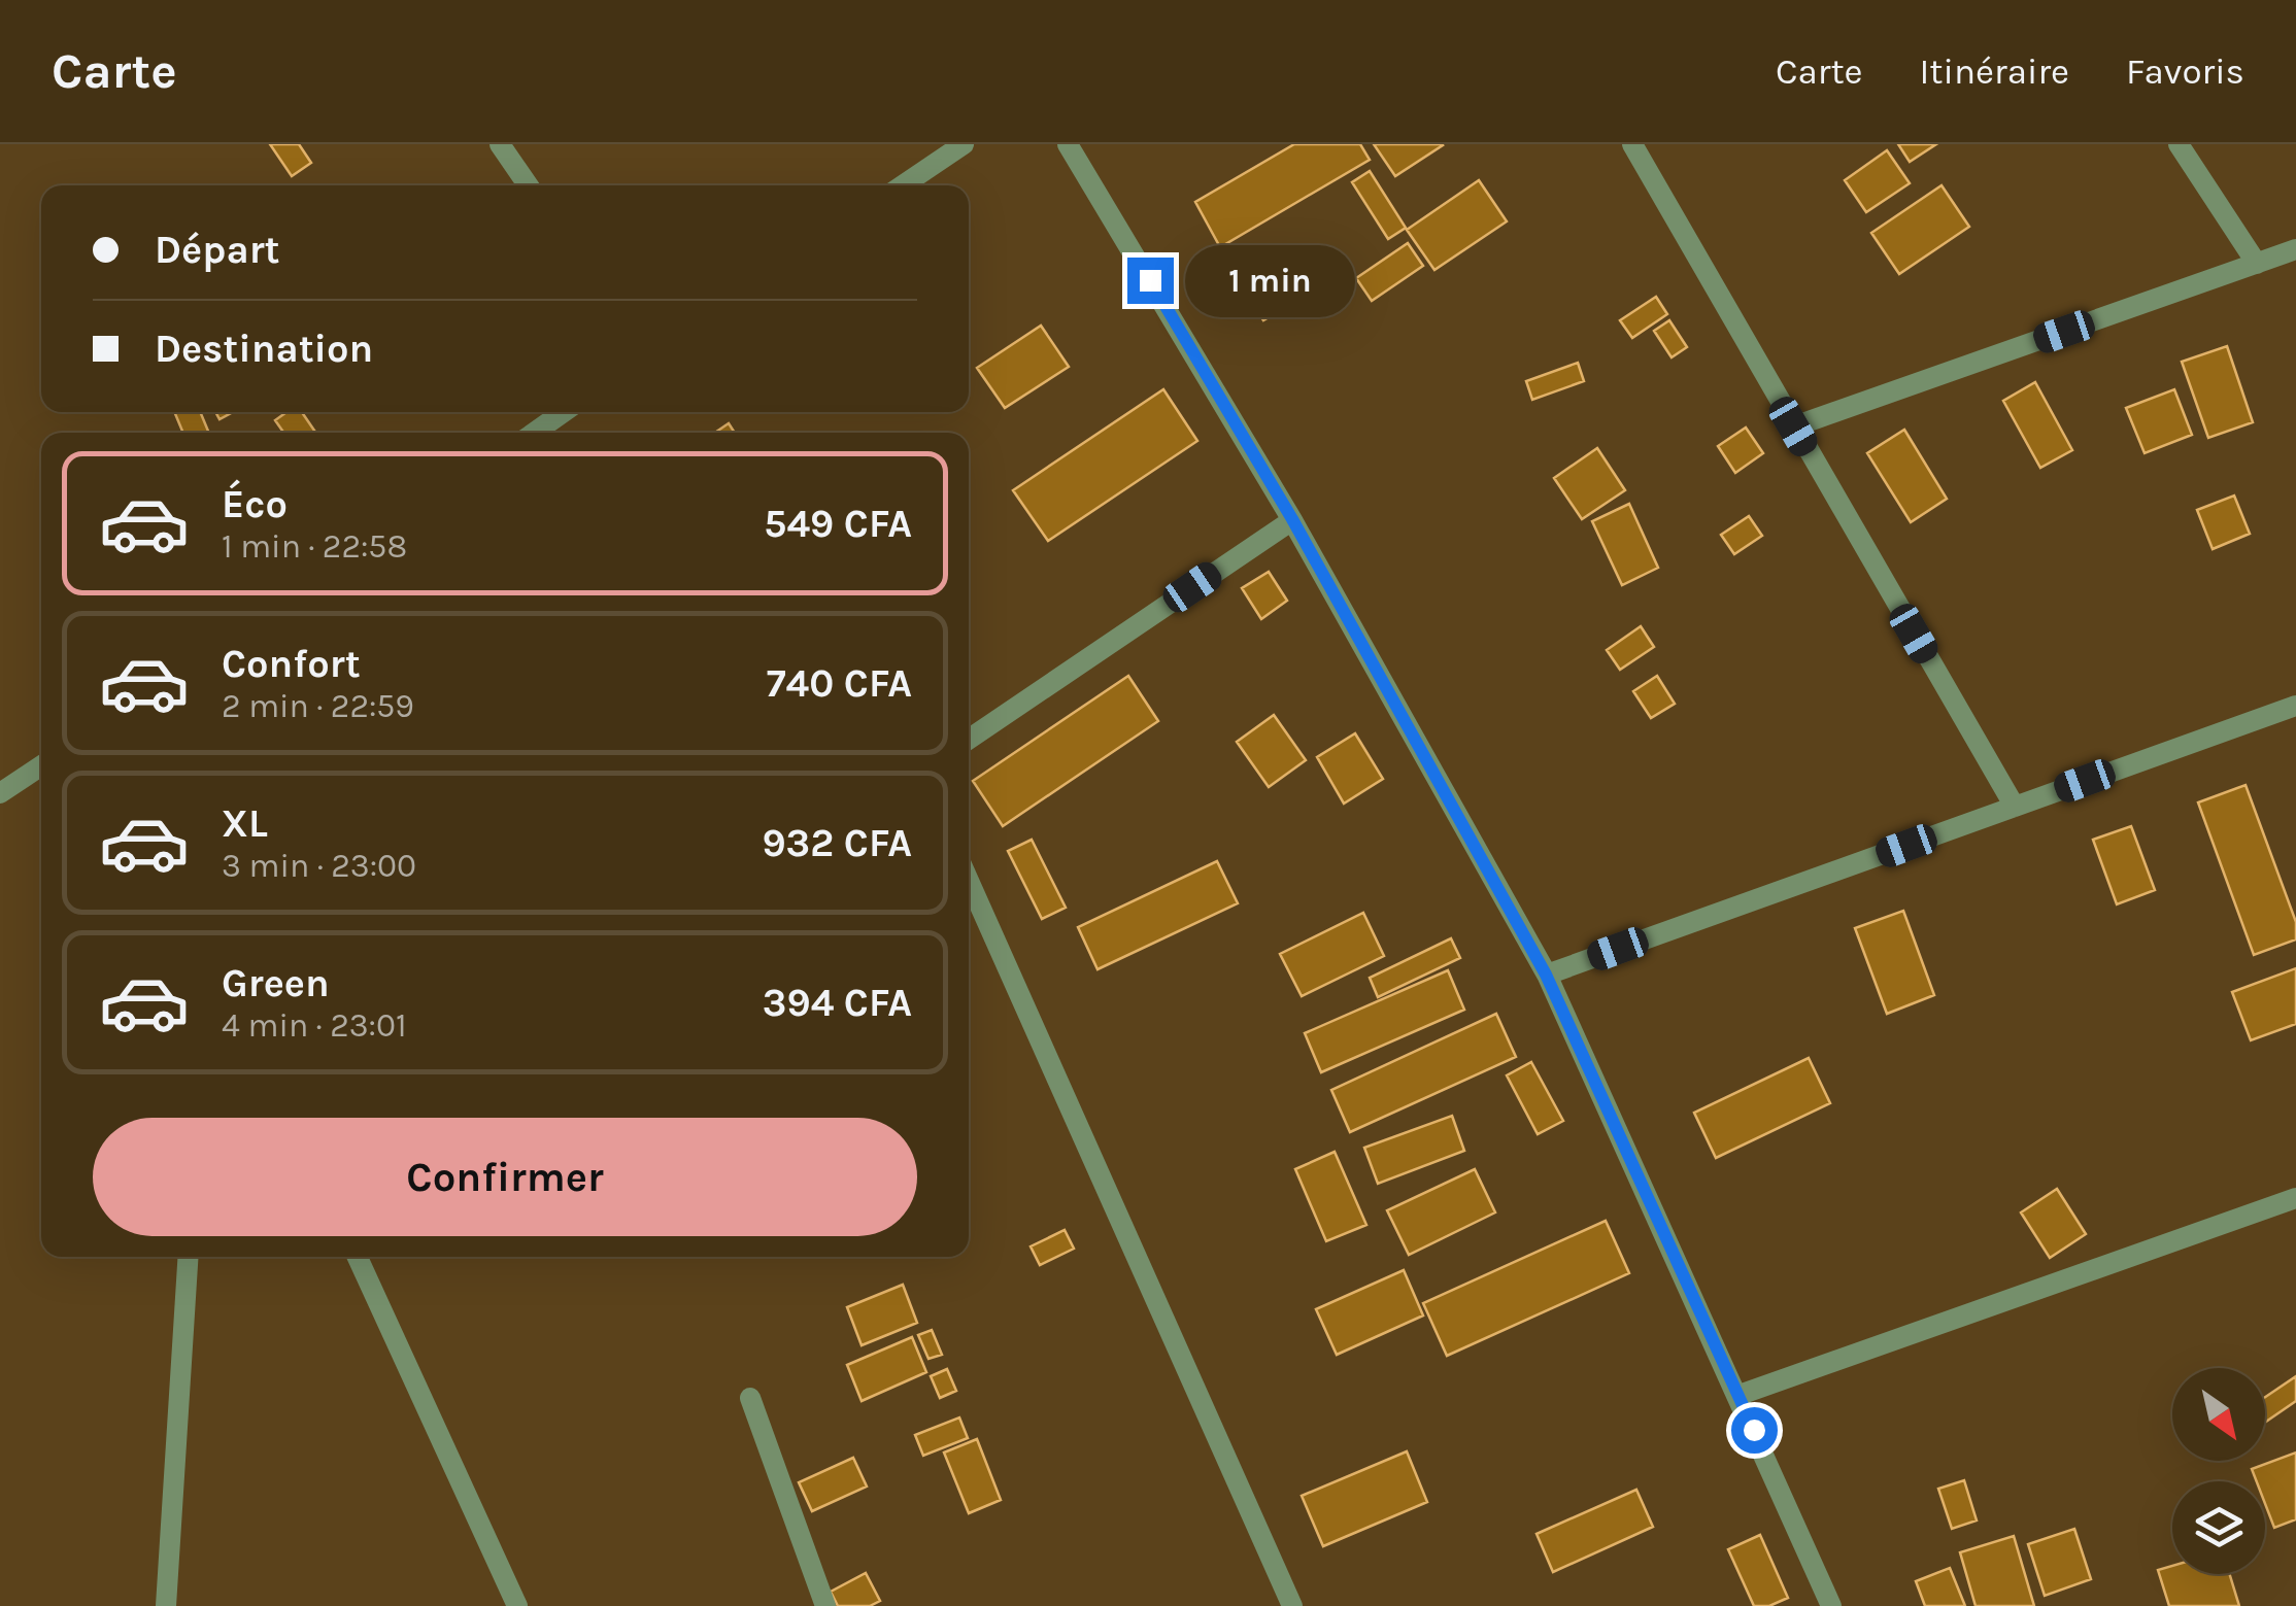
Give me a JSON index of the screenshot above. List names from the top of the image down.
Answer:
{
  "north": "bottom right",
  "page": {
    "header": "Carte",
    "nav": ["Carte", "Itinéraire", "Favoris"],
    "banner": ["Départ", "Destination"],
    "bubble": "1 min",
    "list": [
      {
        "name": "Éco",
        "note": "1 min · 22:58",
        "value": "549 CFA"
      },
      {
        "name": "Confort",
        "note": "2 min · 22:59",
        "value": "740 CFA"
      },
      {
        "name": "XL",
        "note": "3 min · 23:00",
        "value": "932 CFA"
      },
      {
        "name": "Green",
        "note": "4 min · 23:01",
        "value": "394 CFA"
      }
    ],
    "buttons": "Confirmer"
  }
}
